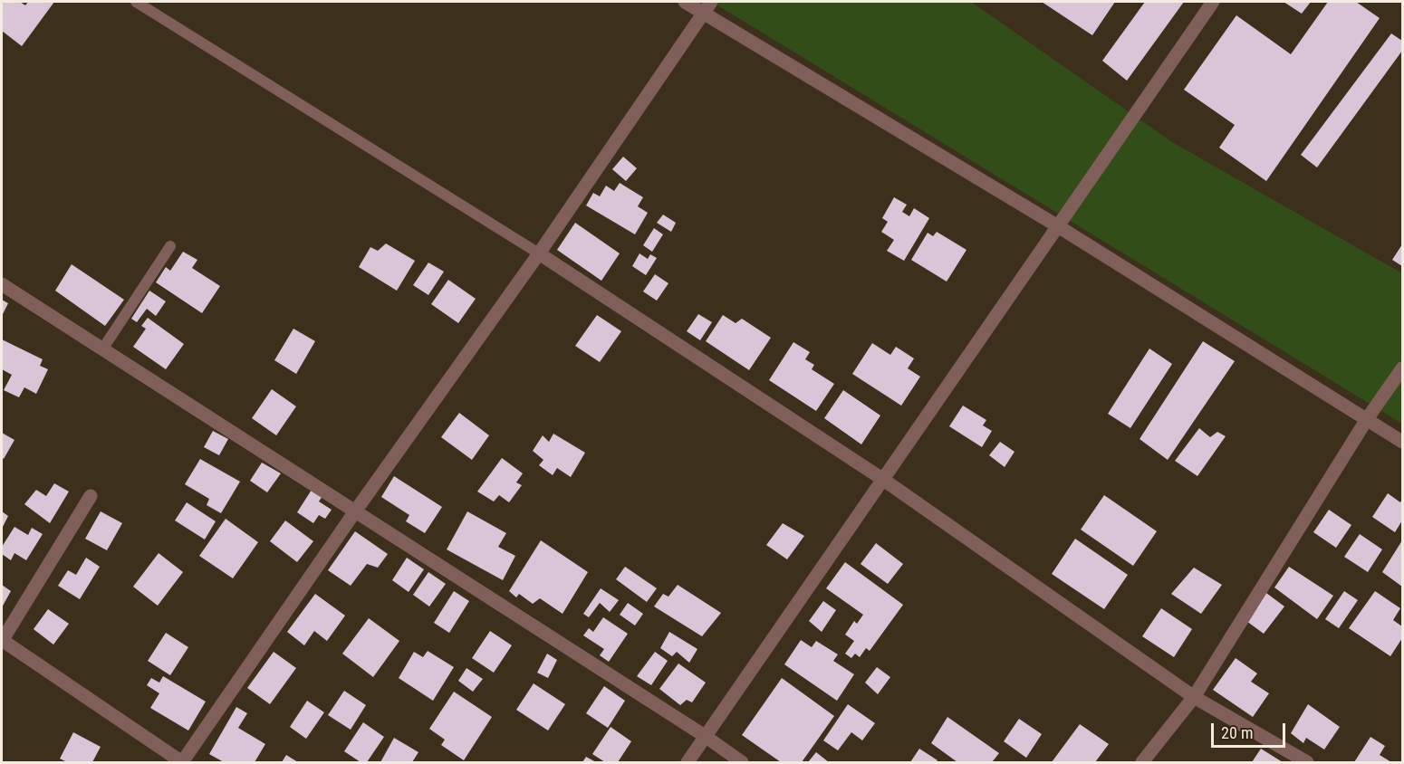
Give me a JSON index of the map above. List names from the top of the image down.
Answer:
{
  "scale_bar": "20 m"
}
